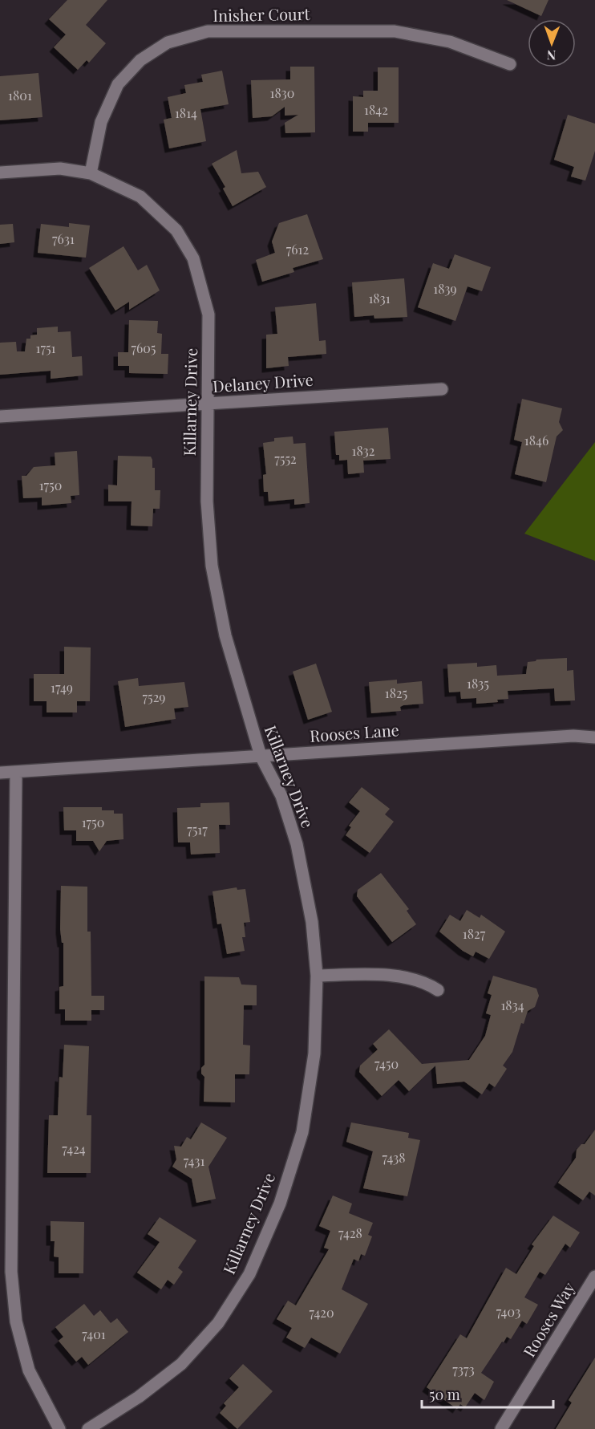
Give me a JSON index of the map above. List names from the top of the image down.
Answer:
{
  "streets": {
    "street": [
      "Inisher Court",
      "Delaney Drive",
      "Killarney Drive",
      "Rooses Lane",
      "Rooses Way"
    ]
  },
  "crossings": [
    ["Inisher Court", "Killarney Drive"],
    ["Delaney Drive", "Killarney Drive"],
    ["Killarney Drive", "Rooses Lane"]
  ],
  "house_numbers": [
    "1830",
    "1801",
    "1842",
    "1814",
    "7631",
    "7612",
    "1839",
    "1831",
    "1751",
    "7605",
    "1846",
    "1832",
    "7552",
    "1750",
    "1835",
    "1749",
    "1825",
    "7529",
    "1750",
    "7517",
    "1827",
    "1834",
    "7450",
    "7424",
    "7438",
    "7431",
    "7428",
    "7403",
    "7420",
    "7401",
    "7373"
  ],
  "scale_bar": "50 m",
  "north": "bottom"
}
